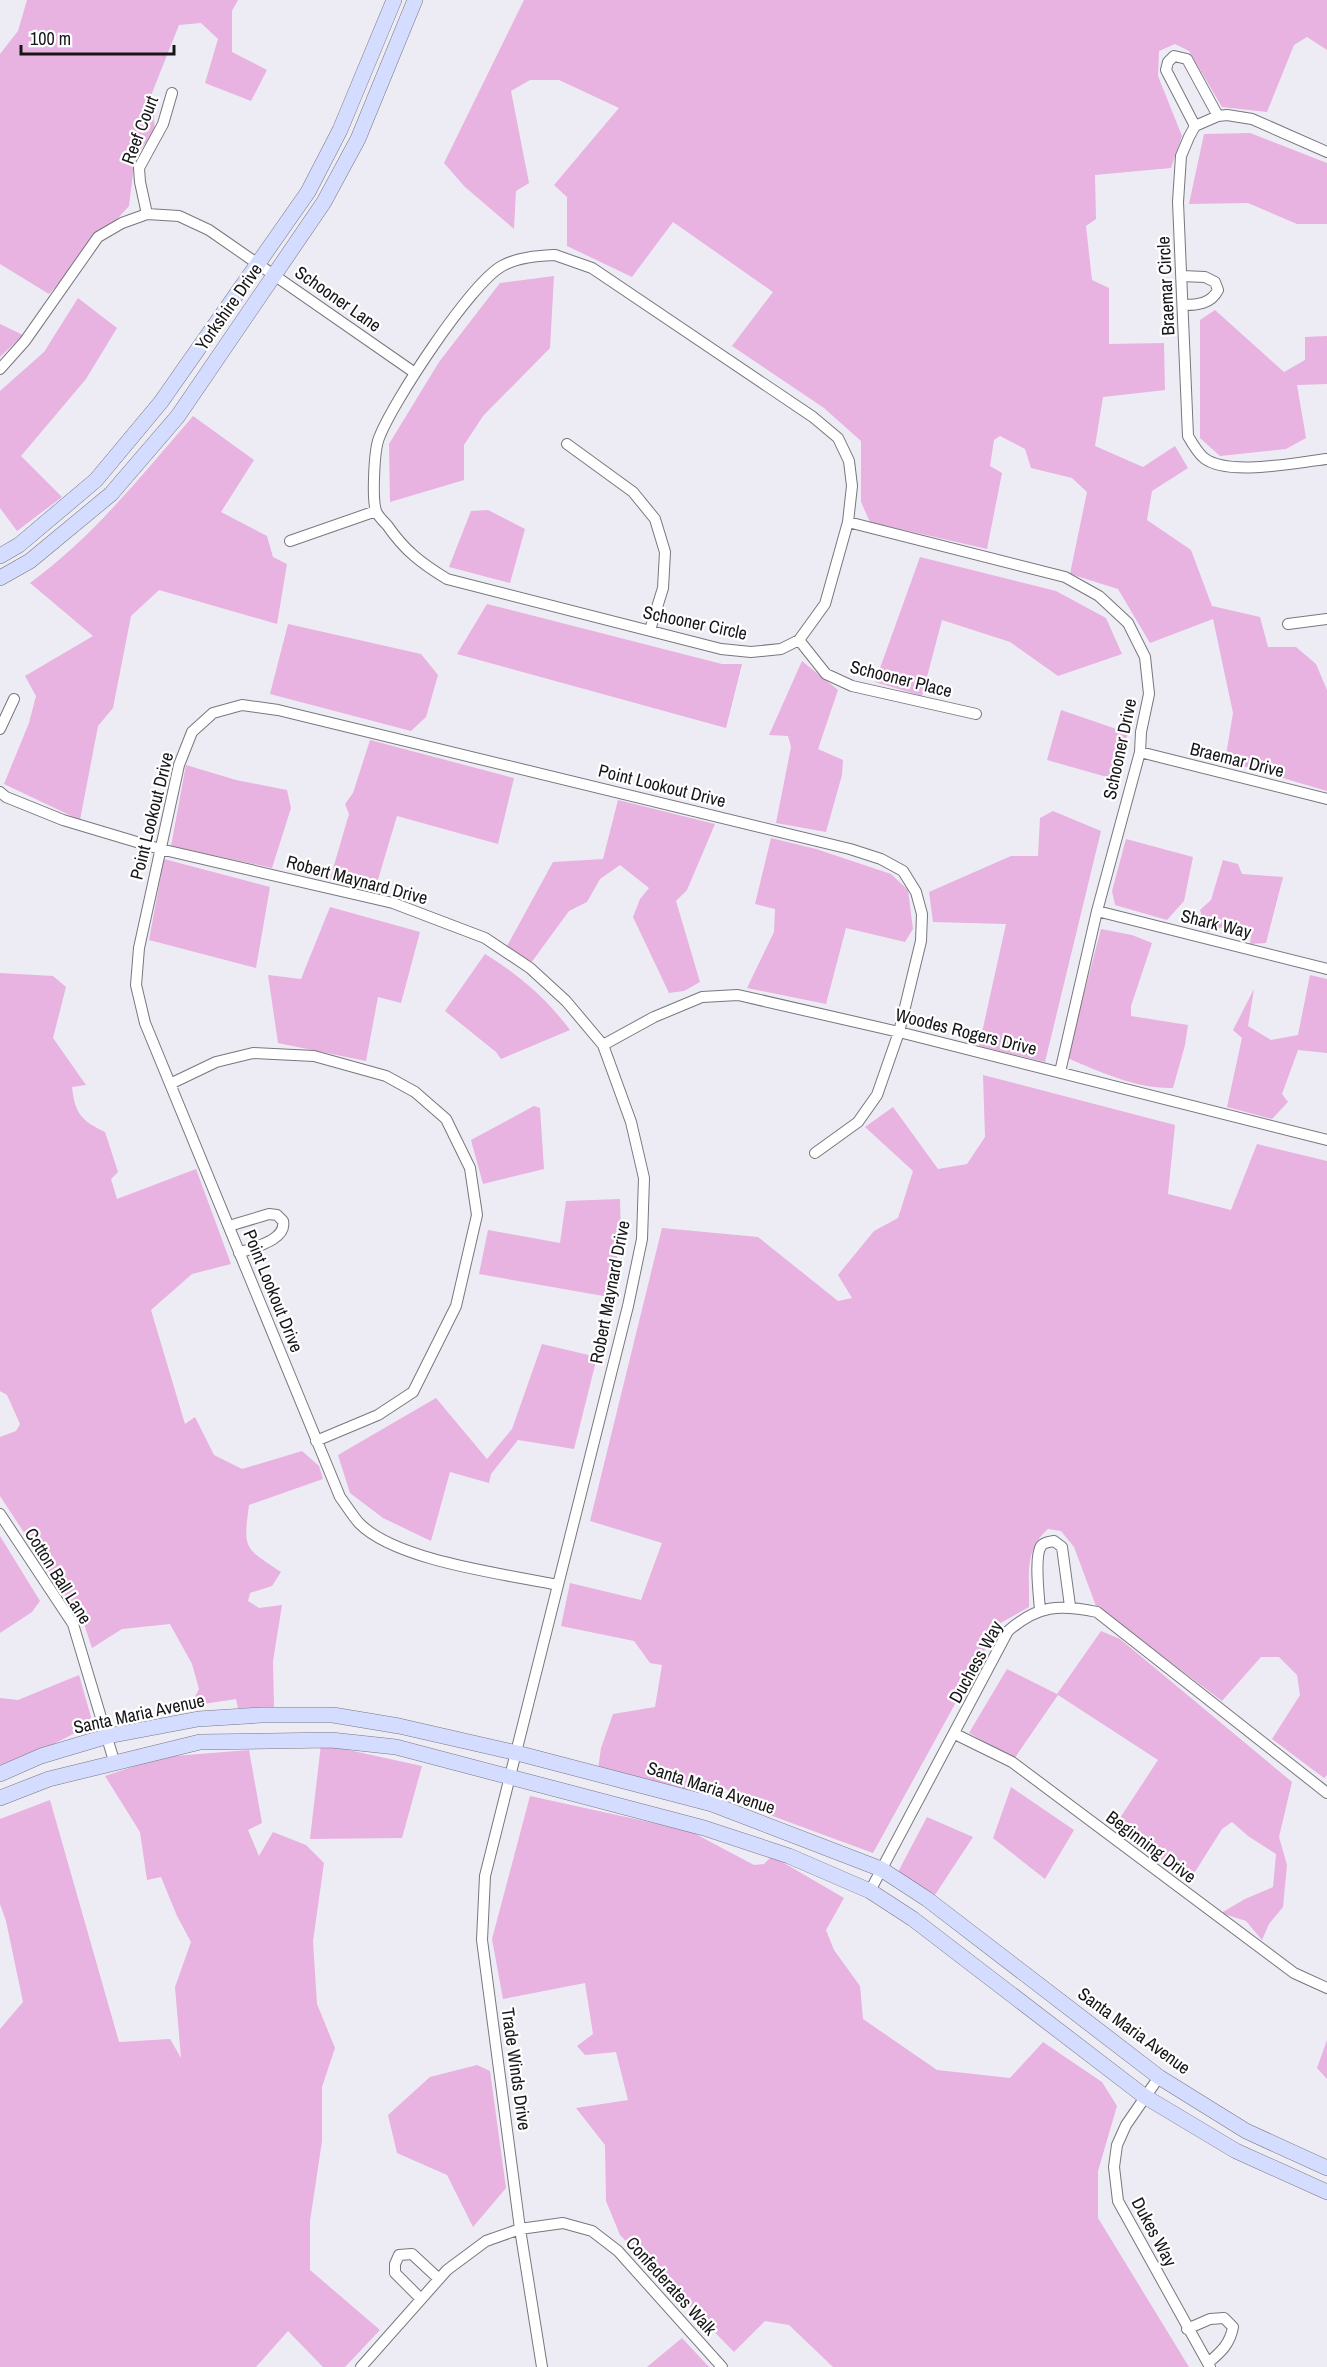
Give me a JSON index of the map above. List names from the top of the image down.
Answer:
{
  "streets": {
    "street": [
      "Reef Court",
      "Braemar Circle",
      "Schooner Lane",
      "Yorkshire Drive",
      "Schooner Circle",
      "Schooner Place",
      "Schooner Drive",
      "Braemar Drive",
      "Point Lookout Drive",
      "Robert Maynard Drive",
      "Shark Way",
      "Woodes Rogers Drive",
      "Cotton Ball Lane",
      "Duchess Way",
      "Santa Maria Avenue",
      "Beginning Drive",
      "Trade Winds Drive",
      "Dukes Way",
      "Confederates Walk"
    ]
  },
  "crossings": [
    ["Reef Court", "Schooner Lane"],
    ["Schooner Lane", "Yorkshire Drive"],
    ["Schooner Circle", "Schooner Place"],
    ["Schooner Drive", "Braemar Drive"],
    ["Schooner Drive", "Shark Way"],
    ["Schooner Drive", "Woodes Rogers Drive"],
    ["Point Lookout Drive", "Robert Maynard Drive"],
    ["Point Lookout Drive", "Woodes Rogers Drive"],
    ["Robert Maynard Drive", "Woodes Rogers Drive"],
    ["Robert Maynard Drive", "Santa Maria Avenue"],
    ["Robert Maynard Drive", "Trade Winds Drive"],
    ["Cotton Ball Lane", "Santa Maria Avenue"],
    ["Duchess Way", "Santa Maria Avenue"],
    ["Duchess Way", "Beginning Drive"],
    ["Santa Maria Avenue", "Dukes Way"],
    ["Trade Winds Drive", "Confederates Walk"]
  ],
  "scale_bar": "100 m"
}
